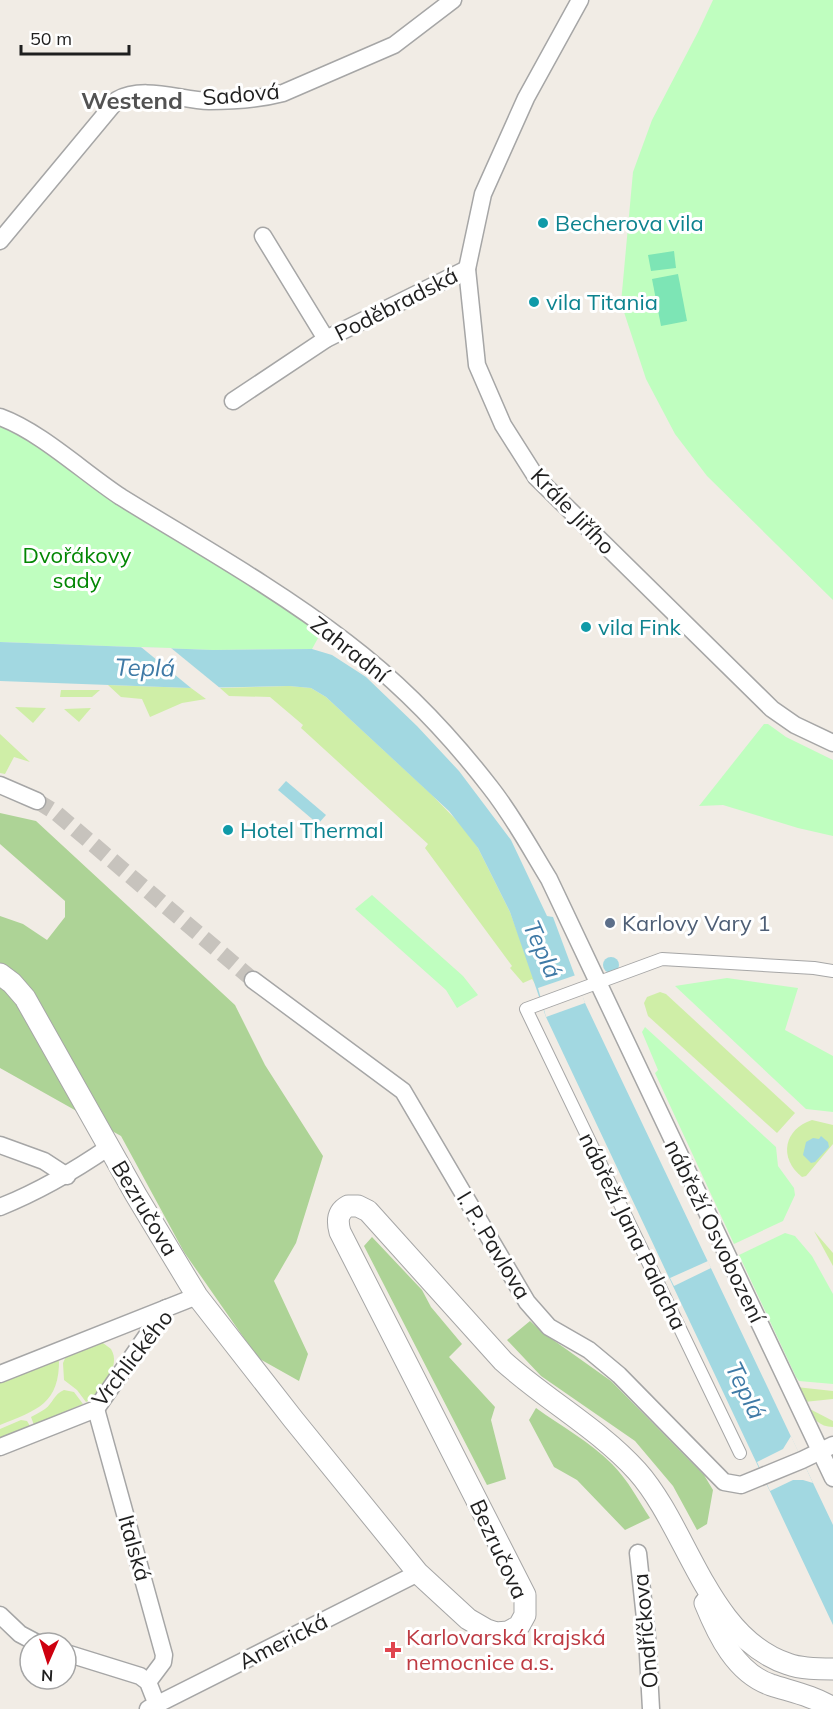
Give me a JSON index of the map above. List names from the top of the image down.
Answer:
{
  "streets": {
    "street": [
      "Sadová",
      "Poděbradská",
      "Krále Jiřího",
      "Zahradní",
      "Bezručova",
      "nábřeží Jana Palacha",
      "nábřeží Osvobození",
      "I. P. Pavlova",
      "Vrchlického",
      "Italská",
      "Ondříčkova",
      "Americká"
    ]
  },
  "crossings": [
    ["Poděbradská", "Krále Jiřího"],
    ["Zahradní", "nábřeží Jana Palacha"],
    ["Zahradní", "nábřeží Osvobození"],
    ["Bezručova", "Vrchlického"],
    ["Bezručova", "Americká"],
    ["nábřeží Jana Palacha", "nábřeží Osvobození"],
    ["nábřeží Osvobození", "I. P. Pavlova"],
    ["Vrchlického", "Italská"]
  ],
  "districts": ["Westend"],
  "water": ["Teplá"],
  "parks": ["Dvořákovy sady"],
  "places": {
    "other": [
      "Becherova vila",
      "vila Titania",
      "vila Fink",
      "Hotel Thermal",
      "Karlovy Vary 1"
    ],
    "health": ["Karlovarská krajská nemocnice a.s."]
  },
  "scale_bar": "50 m",
  "north": "bottom"
}
